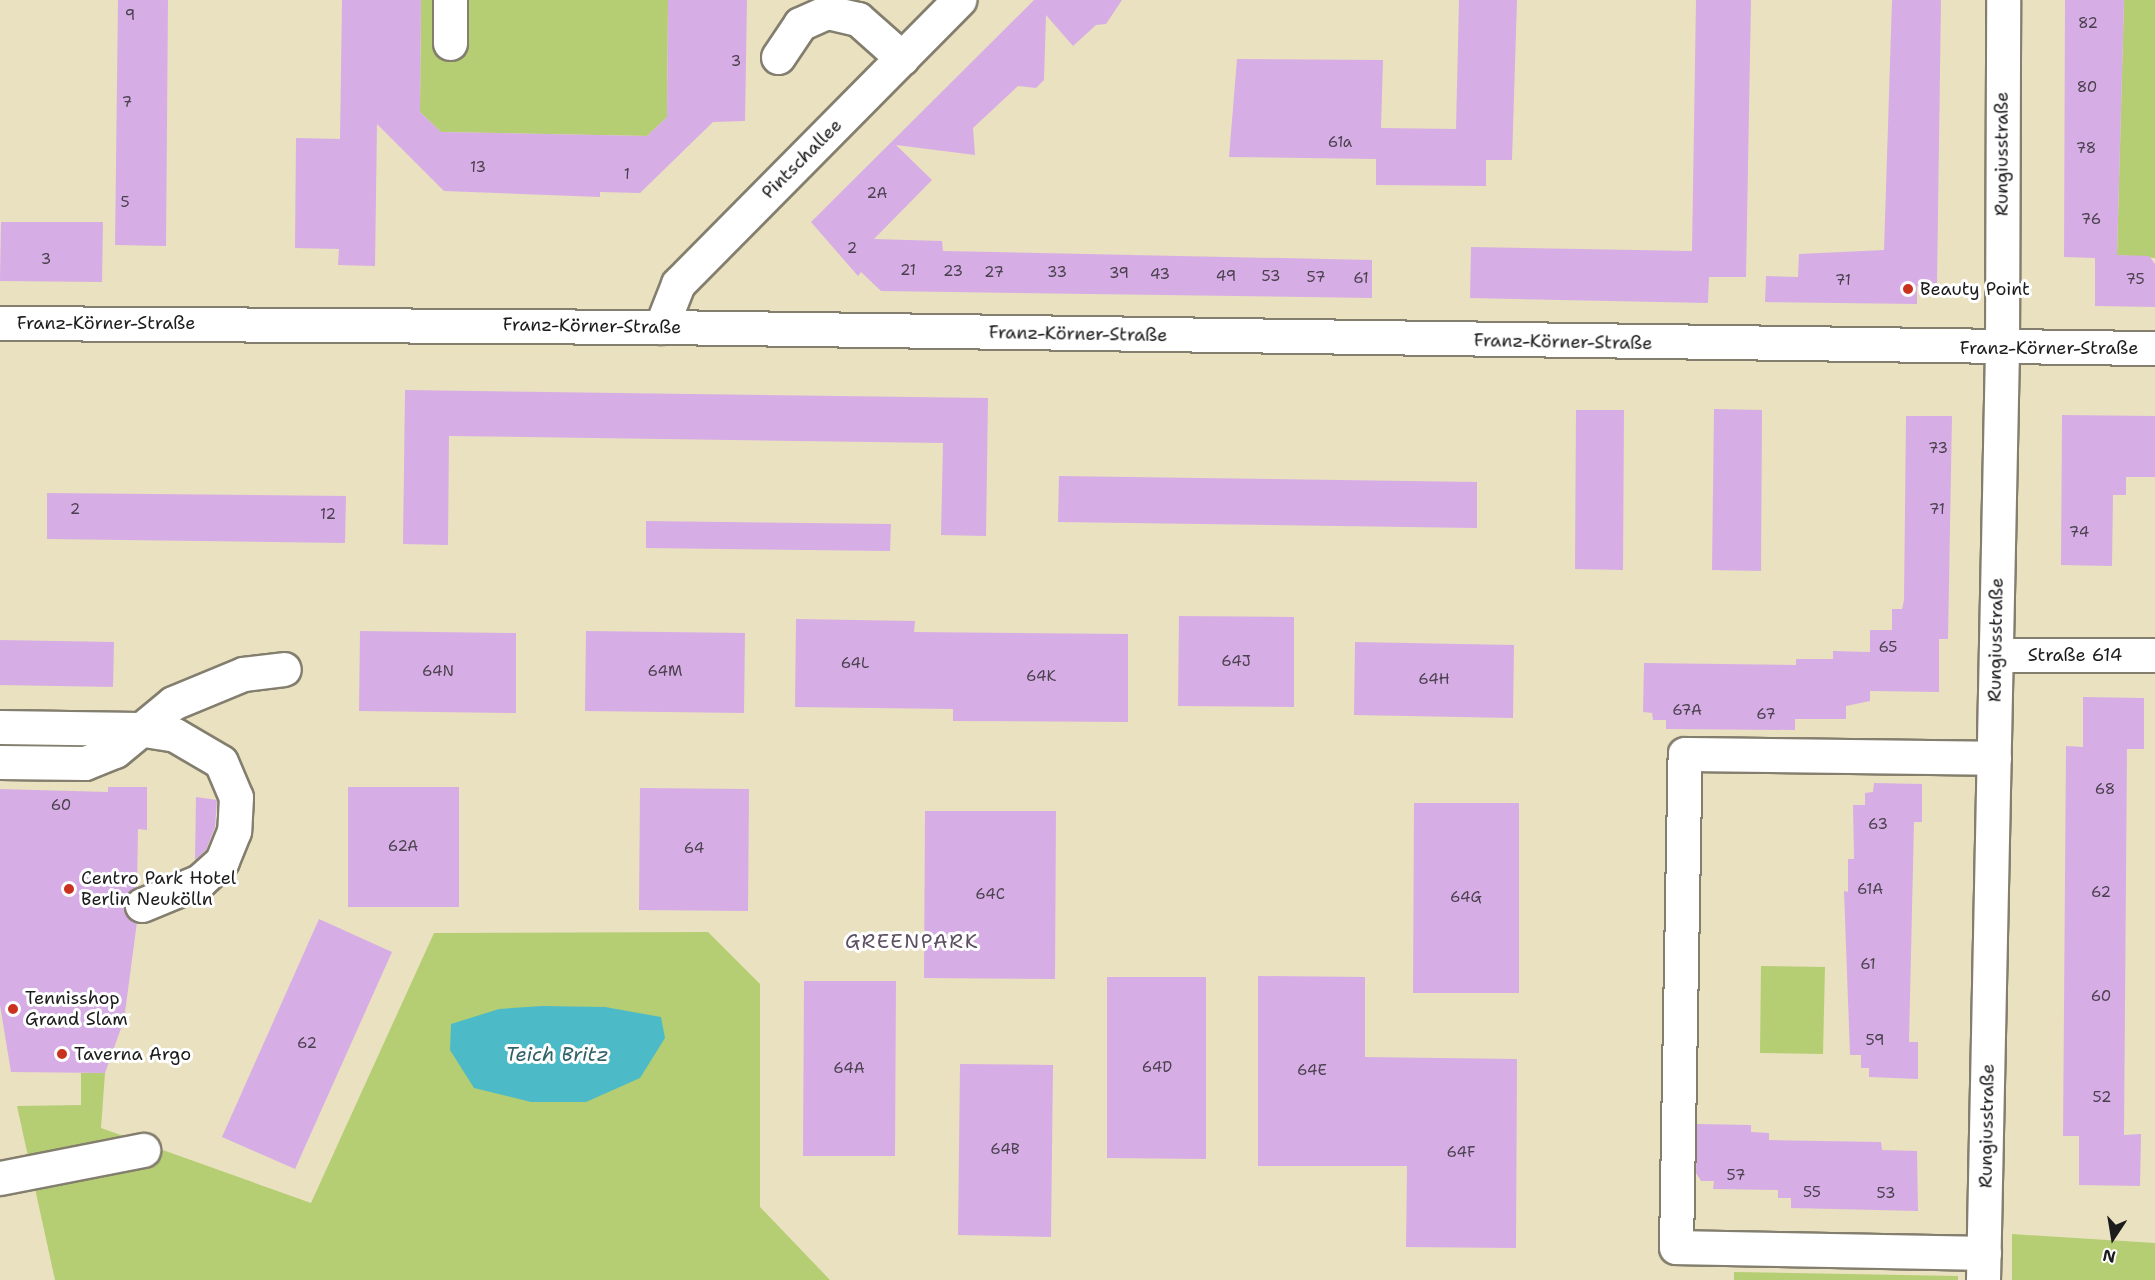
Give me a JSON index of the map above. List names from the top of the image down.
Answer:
{
  "streets": {
    "street": [
      "Rungiusstraße",
      "Pintschallee",
      "Franz-Körner-Straße",
      "Straße 614"
    ]
  },
  "crossings": [
    ["Rungiusstraße", "Franz-Körner-Straße"],
    ["Rungiusstraße", "Straße 614"],
    ["Pintschallee", "Franz-Körner-Straße"]
  ],
  "districts": ["GREENPARK"],
  "water": ["Teich Britz"],
  "places": [
    "Beauty Point",
    "Centro Park Hotel Berlin Neukölln",
    "Tennisshop Grand Slam",
    "Taverna Argo"
  ],
  "house_numbers": [
    "9",
    "82",
    "3",
    "80",
    "7",
    "61a",
    "78",
    "13",
    "1",
    "2A",
    "5",
    "76",
    "2",
    "3",
    "21",
    "23",
    "27",
    "33",
    "39",
    "43",
    "49",
    "53",
    "57",
    "61",
    "75",
    "71",
    "73",
    "2",
    "71",
    "12",
    "74",
    "65",
    "64J",
    "64L",
    "64N",
    "64M",
    "64K",
    "64H",
    "67A",
    "67",
    "68",
    "60",
    "63",
    "62A",
    "64",
    "61A",
    "62",
    "64C",
    "64G",
    "61",
    "60",
    "59",
    "62",
    "64D",
    "64A",
    "64E",
    "52",
    "64B",
    "64F",
    "57",
    "55",
    "53"
  ],
  "north": "bottom"
}
